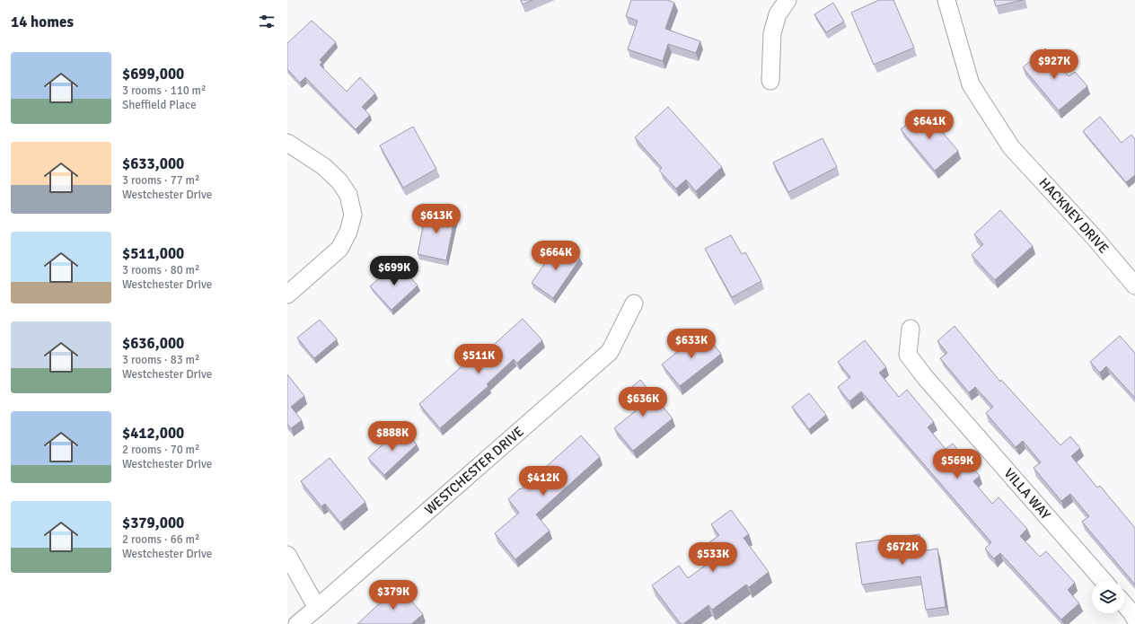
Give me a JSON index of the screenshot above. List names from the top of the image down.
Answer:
{
  "streets": {
    "street": ["HACKNEY DRIVE", "WESTCHESTER DRIVE", "VILLA WAY"]
  },
  "page": {
    "heading": "14 homes",
    "list": [
      {
        "name": "$699,000",
        "note": "3 rooms · 110 m² · Sheffield Place"
      },
      {
        "name": "$633,000",
        "note": "3 rooms · 77 m² · Westchester Drive"
      },
      {
        "name": "$511,000",
        "note": "3 rooms · 80 m² · Westchester Drive"
      },
      {
        "name": "$636,000",
        "note": "3 rooms · 83 m² · Westchester Drive"
      },
      {
        "name": "$412,000",
        "note": "2 rooms · 70 m² · Westchester Drive"
      },
      {
        "name": "$379,000",
        "note": "2 rooms · 66 m² · Westchester Drive"
      }
    ],
    "price": [
      "$927K",
      "$641K",
      "$613K",
      "$664K",
      "$699K",
      "$633K",
      "$511K",
      "$636K",
      "$888K",
      "$569K",
      "$412K",
      "$672K",
      "$533K",
      "$379K"
    ]
  }
}
